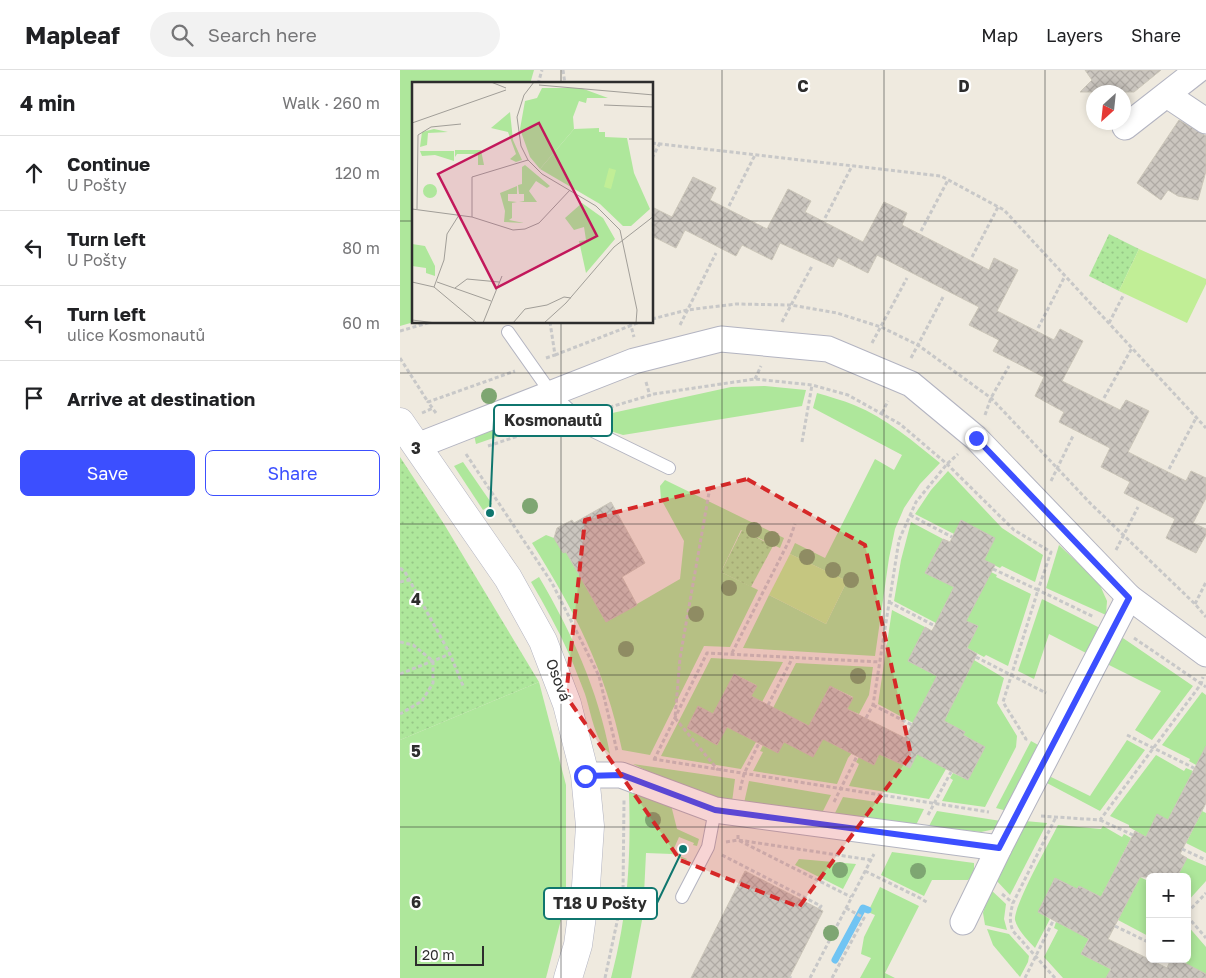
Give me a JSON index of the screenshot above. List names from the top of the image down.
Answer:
{
  "streets": {
    "street": ["Osová"]
  },
  "places": ["Kosmonautů", "T18 U Pošty"],
  "scale_bar": "20 m",
  "north": "bottom left",
  "page": {
    "header": "Mapleaf",
    "search": "Search here",
    "nav": ["Map", "Layers", "Share"],
    "heading": ["4 min", "Walk · 260 m"],
    "list": [
      ["Continue", "U Pošty", "120 m"],
      ["Turn left", "U Pošty", "80 m"],
      ["Turn left", "ulice Kosmonautů", "60 m"],
      "Arrive at destination"
    ],
    "buttons": ["Save", "Share"],
    "map_buttons": ["+", "−"],
    "scale": "20 m"
  },
  "grid": {
    "columns": ["C", "D"],
    "rows": [
      "3",
      "4",
      "5",
      "6"
    ]
  }
}
